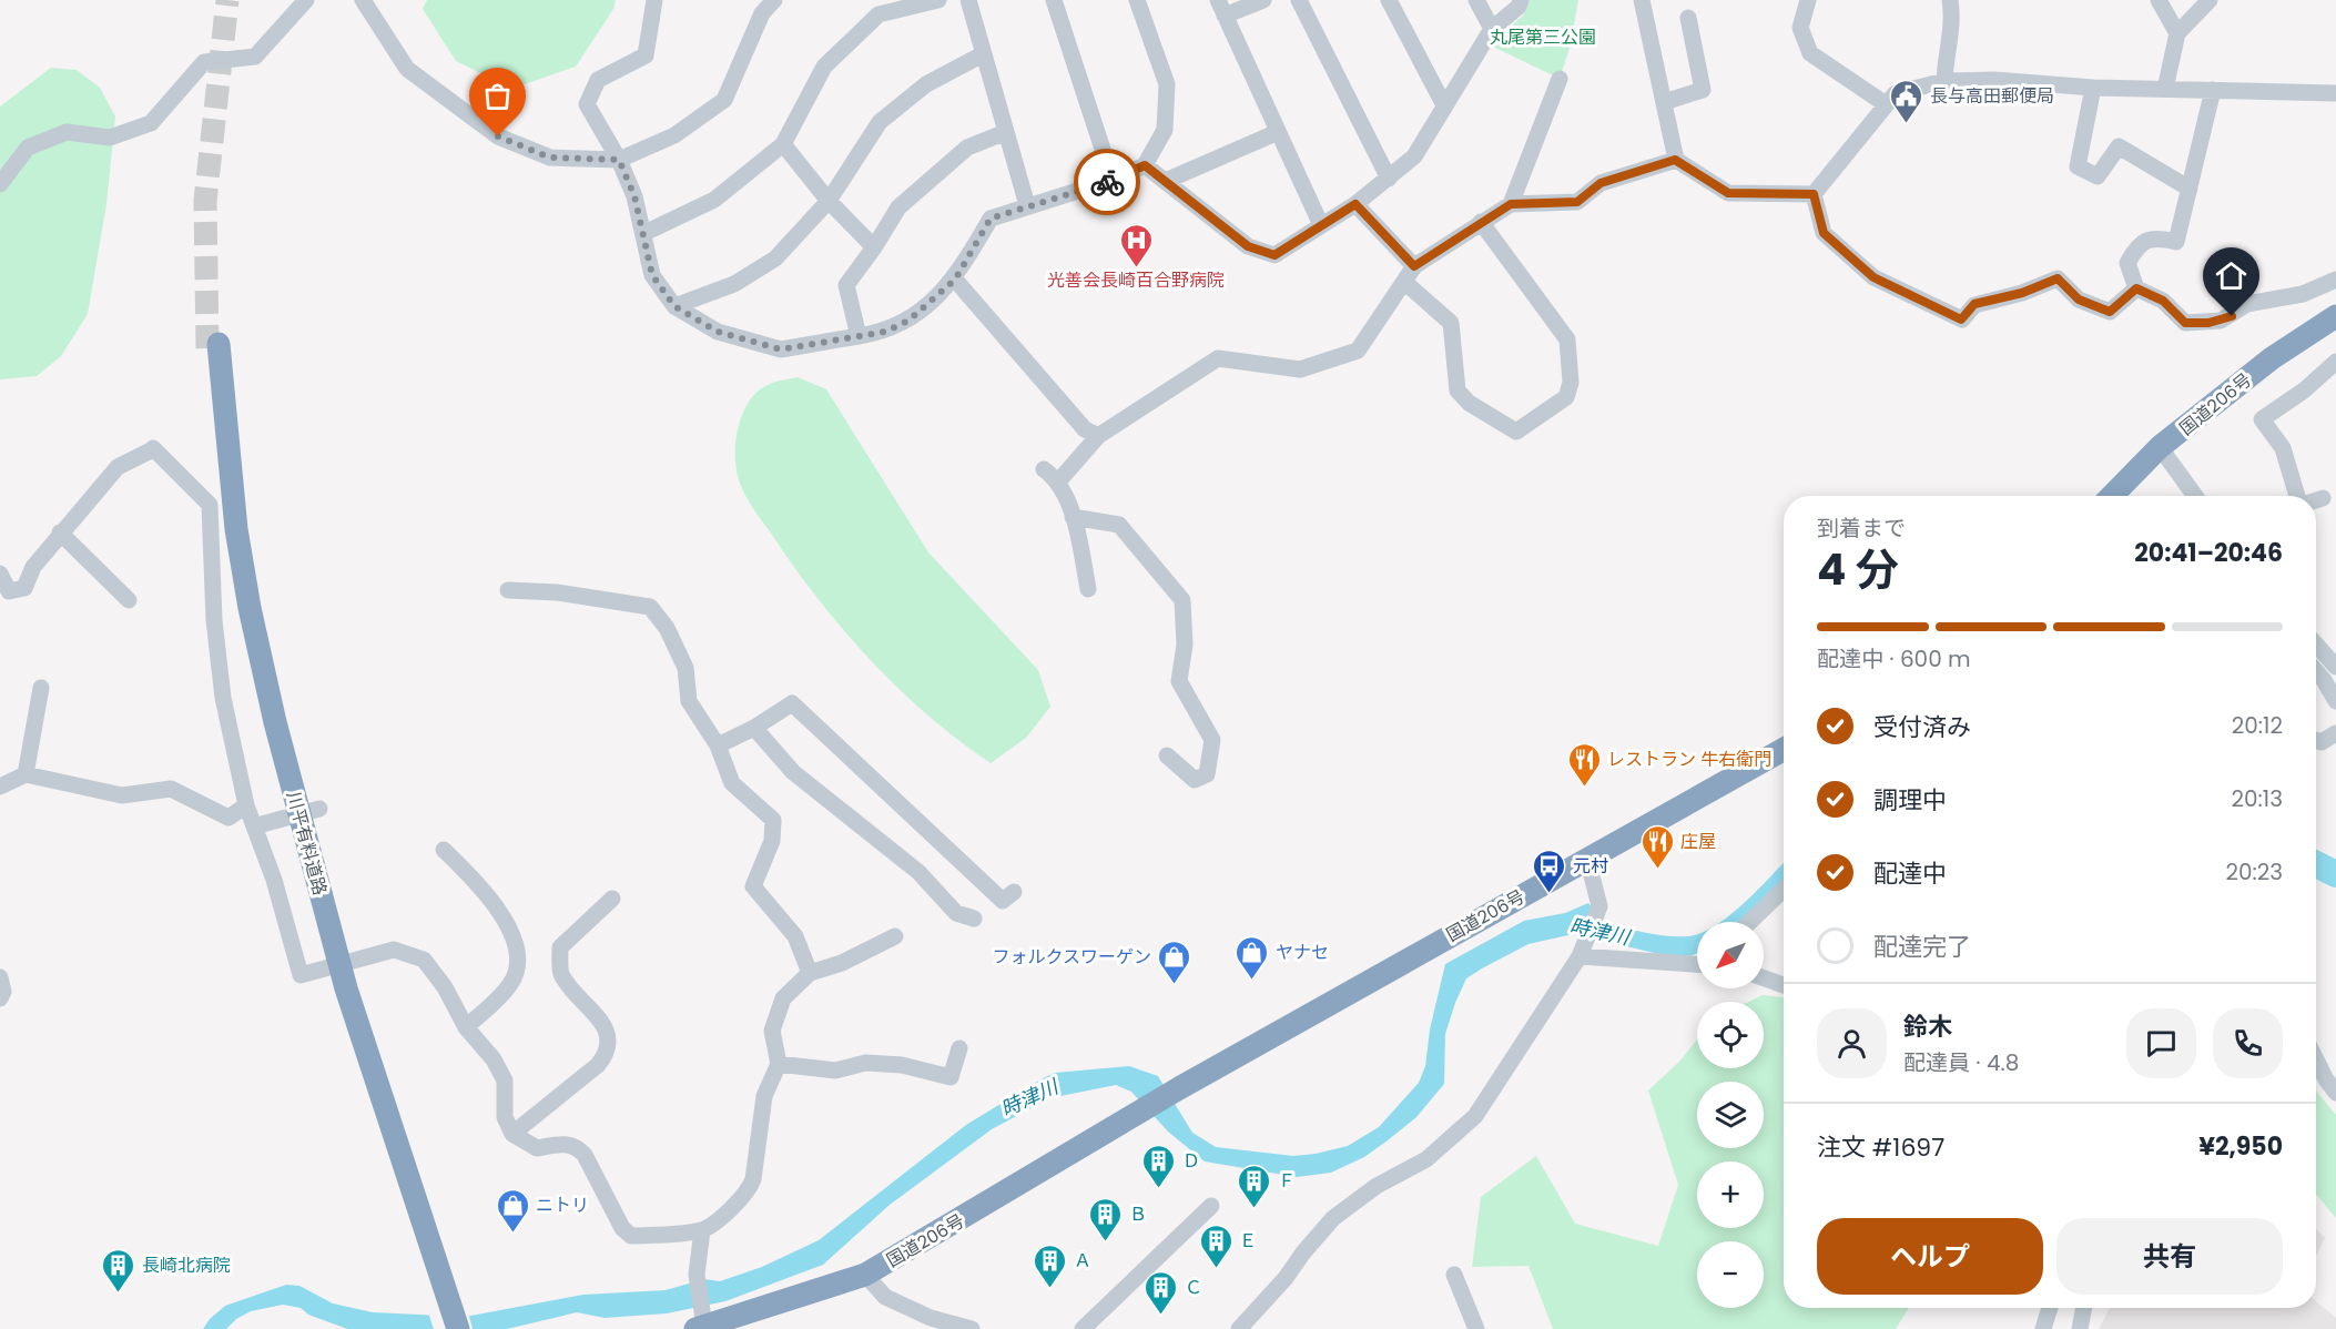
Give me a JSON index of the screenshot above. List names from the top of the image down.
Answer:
{
  "streets": {
    "highway": ["国道206号", "川平有料道路"]
  },
  "water": ["時津川"],
  "parks": ["丸尾第三公園"],
  "places": {
    "public building": ["長与高田郵便局"],
    "hospital": ["光善会長崎百合野病院"],
    "restaurant": ["レストラン 牛右衛門", "庄屋"],
    "bus stop": ["元村"],
    "shop": ["ヤナセ", "フォルクスワーゲン", "ニトリ"],
    "building": [
      "Ｄ",
      "Ｆ",
      "Ｂ",
      "Ｅ",
      "Ａ",
      "長崎北病院",
      "Ｃ"
    ]
  },
  "north": "bottom left",
  "page": {
    "heading": ["4 分", "到着まで", "20:41–20:46"],
    "panel": [
      "鈴木",
      "配達員 · 4.8",
      "注文 #1697",
      "¥2,950"
    ],
    "bar": "配達中 · 600 m",
    "list": [
      ["受付済み", "20:12"],
      ["調理中", "20:13"],
      ["配達中", "20:23"],
      "配達完了"
    ],
    "map_buttons": ["+", "−"],
    "buttons": ["ヘルプ", "共有"]
  }
}
